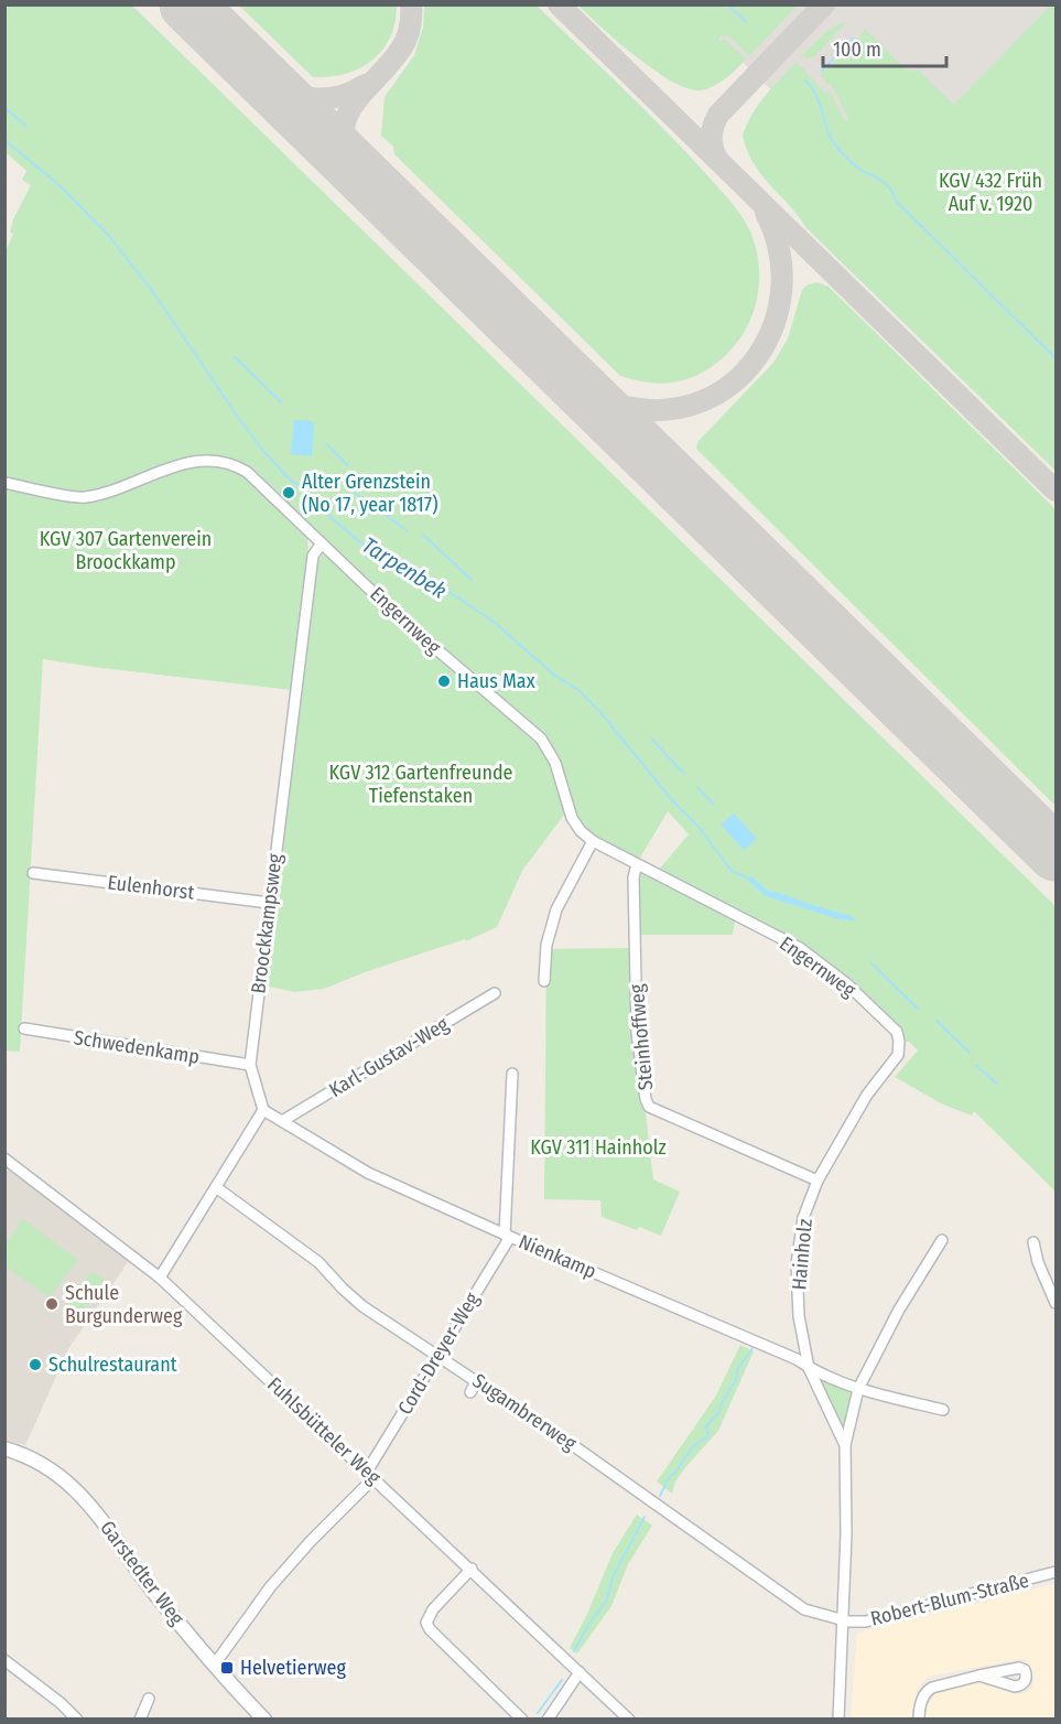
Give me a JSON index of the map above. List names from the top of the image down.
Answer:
{
  "streets": {
    "main road": ["Garstedter Weg"],
    "street": [
      "Engernweg",
      "Eulenhorst",
      "Broockkampsweg",
      "Steinhoffweg",
      "Schwedenkamp",
      "Karl-Gustav-Weg",
      "Hainholz",
      "Nienkamp",
      "Cord-Dreyer-Weg",
      "Sugambrerweg",
      "Fuhlsbütteler Weg",
      "Robert-Blum-Straße"
    ]
  },
  "crossings": [
    ["Engernweg", "Broockkampsweg"],
    ["Engernweg", "Steinhoffweg"],
    ["Engernweg", "Hainholz"],
    ["Eulenhorst", "Broockkampsweg"],
    ["Broockkampsweg", "Schwedenkamp"],
    ["Broockkampsweg", "Nienkamp"],
    ["Steinhoffweg", "Hainholz"],
    ["Karl-Gustav-Weg", "Nienkamp"],
    ["Hainholz", "Nienkamp"],
    ["Hainholz", "Sugambrerweg"],
    ["Hainholz", "Robert-Blum-Straße"],
    ["Nienkamp", "Cord-Dreyer-Weg"],
    ["Cord-Dreyer-Weg", "Sugambrerweg"],
    ["Cord-Dreyer-Weg", "Fuhlsbütteler Weg"],
    ["Sugambrerweg", "Robert-Blum-Straße"]
  ],
  "water": ["Tarpenbek"],
  "parks": [
    "KGV 432 Früh Auf v. 1920",
    "KGV 307 Gartenverein Broockkamp",
    "KGV 312 Gartenfreunde Tiefenstaken",
    "KGV 311 Hainholz"
  ],
  "places": {
    "other": [
      "Alter Grenzstein (No 17, year 1817)",
      "Haus Max",
      "Schule Burgunderweg",
      "Schulrestaurant"
    ],
    "transit": ["Helvetierweg"]
  },
  "scale_bar": "100 m"
}
